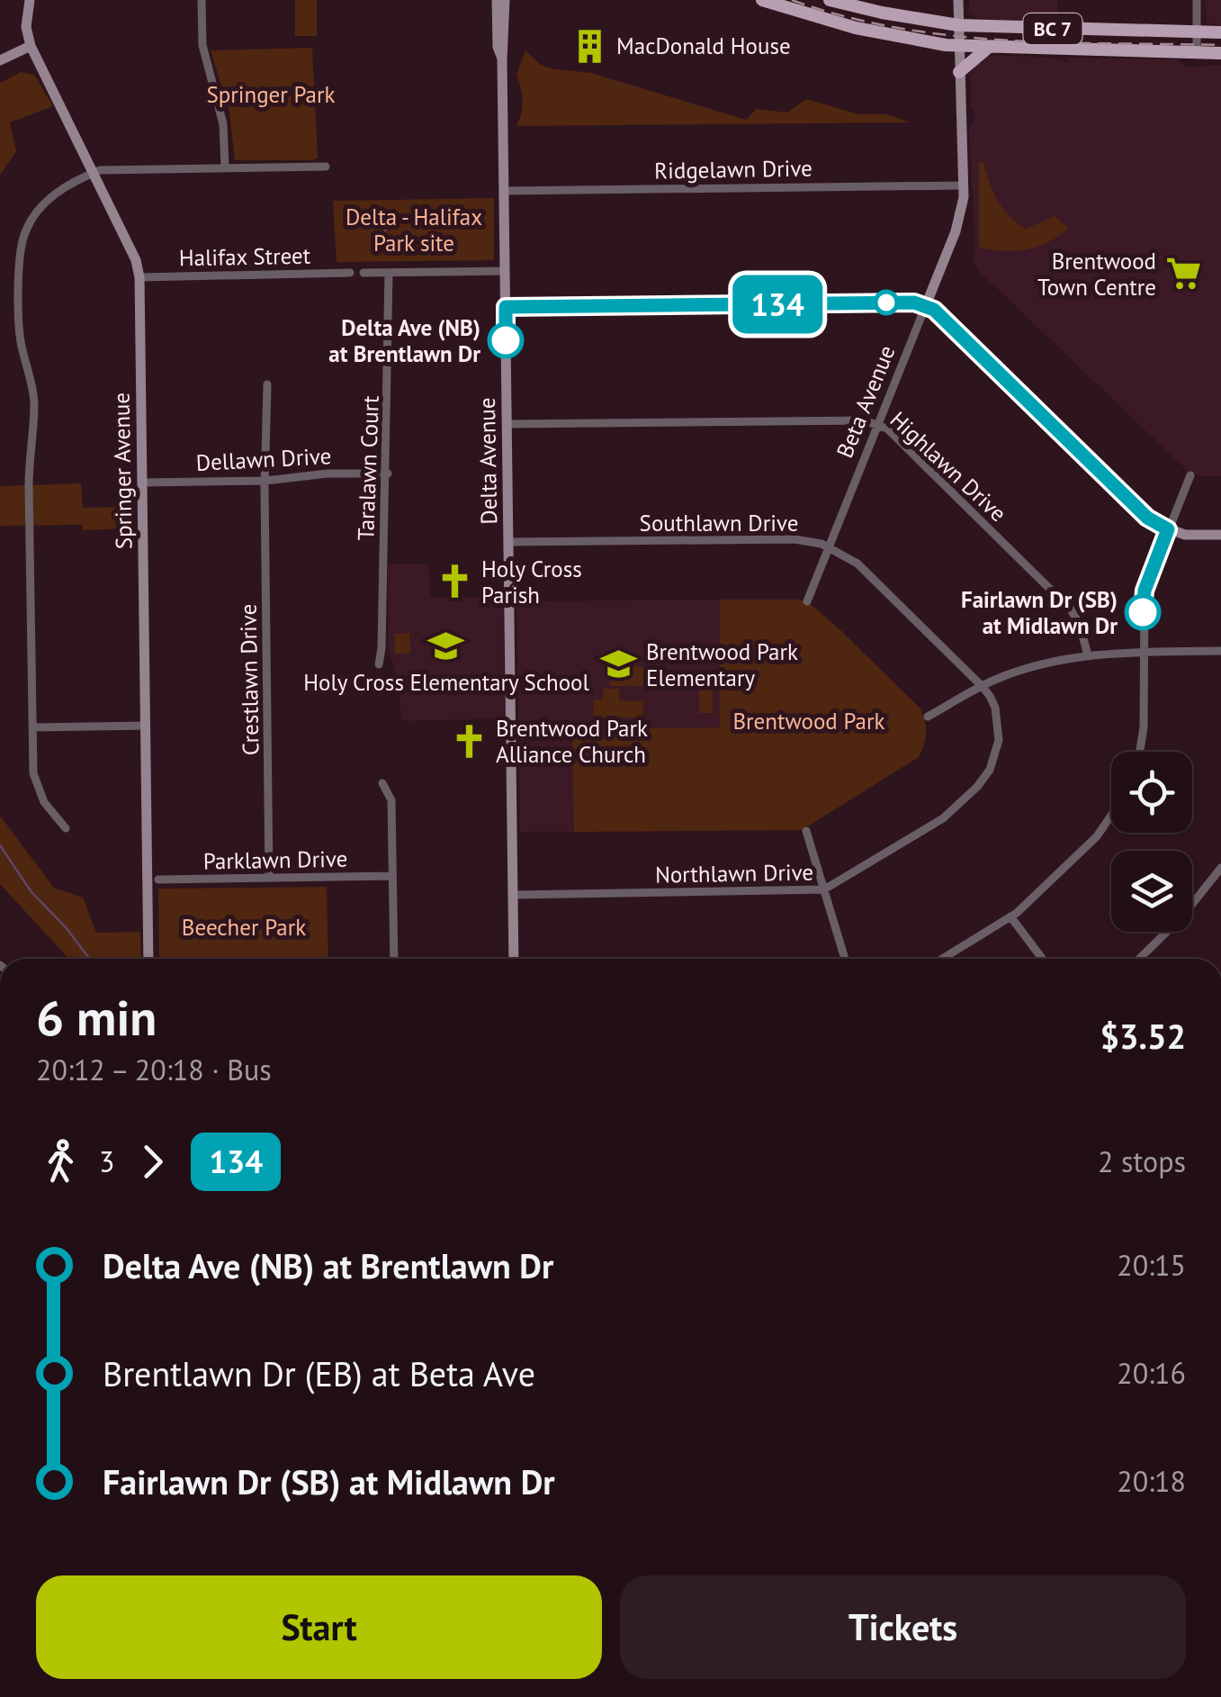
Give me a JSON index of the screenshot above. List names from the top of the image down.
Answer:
{
  "streets": {
    "main road": ["BC 7"],
    "street": [
      "Ridgelawn Drive",
      "Halifax Street",
      "Beta Avenue",
      "Dellawn Drive",
      "Delta Avenue",
      "Highlawn Drive",
      "Taralawn Court",
      "Springer Avenue",
      "Southlawn Drive",
      "Crestlawn Drive",
      "Parklawn Drive",
      "Northlawn Drive"
    ]
  },
  "crossings": [
    ["BC 7", "Beta Avenue"],
    ["Ridgelawn Drive", "Beta Avenue"],
    ["Ridgelawn Drive", "Delta Avenue"],
    ["Halifax Street", "Springer Avenue"],
    ["Beta Avenue", "Highlawn Drive"],
    ["Beta Avenue", "Southlawn Drive"],
    ["Dellawn Drive", "Taralawn Court"],
    ["Dellawn Drive", "Springer Avenue"],
    ["Dellawn Drive", "Crestlawn Drive"],
    ["Delta Avenue", "Highlawn Drive"],
    ["Delta Avenue", "Southlawn Drive"],
    ["Delta Avenue", "Northlawn Drive"],
    ["Southlawn Drive", "Northlawn Drive"],
    ["Crestlawn Drive", "Parklawn Drive"]
  ],
  "parks": [
    "Springer Park",
    "Delta - Halifax Park site",
    "Brentwood Park",
    "Beecher Park"
  ],
  "places": {
    "building": ["MacDonald House"],
    "supermarket": ["Brentwood Town Centre"],
    "other": ["Delta Ave (NB) at Brentlawn Dr", "Fairlawn Dr (SB) at Midlawn Dr"],
    "church": ["Holy Cross Parish", "Brentwood Park Alliance Church"],
    "school or university": ["Holy Cross Elementary School", "Brentwood Park Elementary"]
  },
  "lines": ["bus line 134"],
  "page": {
    "on_map": "134",
    "heading": ["6 min", "20:12 – 20:18 · Bus", "$3.52"],
    "legs": ["3", "134", "2 stops"],
    "list": [
      {
        "name": "Delta Ave (NB) at Brentlawn Dr",
        "value": "20:15"
      },
      {
        "name": "Brentlawn Dr (EB) at Beta Ave",
        "value": "20:16"
      },
      {
        "name": "Fairlawn Dr (SB) at Midlawn Dr",
        "value": "20:18"
      }
    ],
    "buttons": ["Start", "Tickets"]
  }
}
